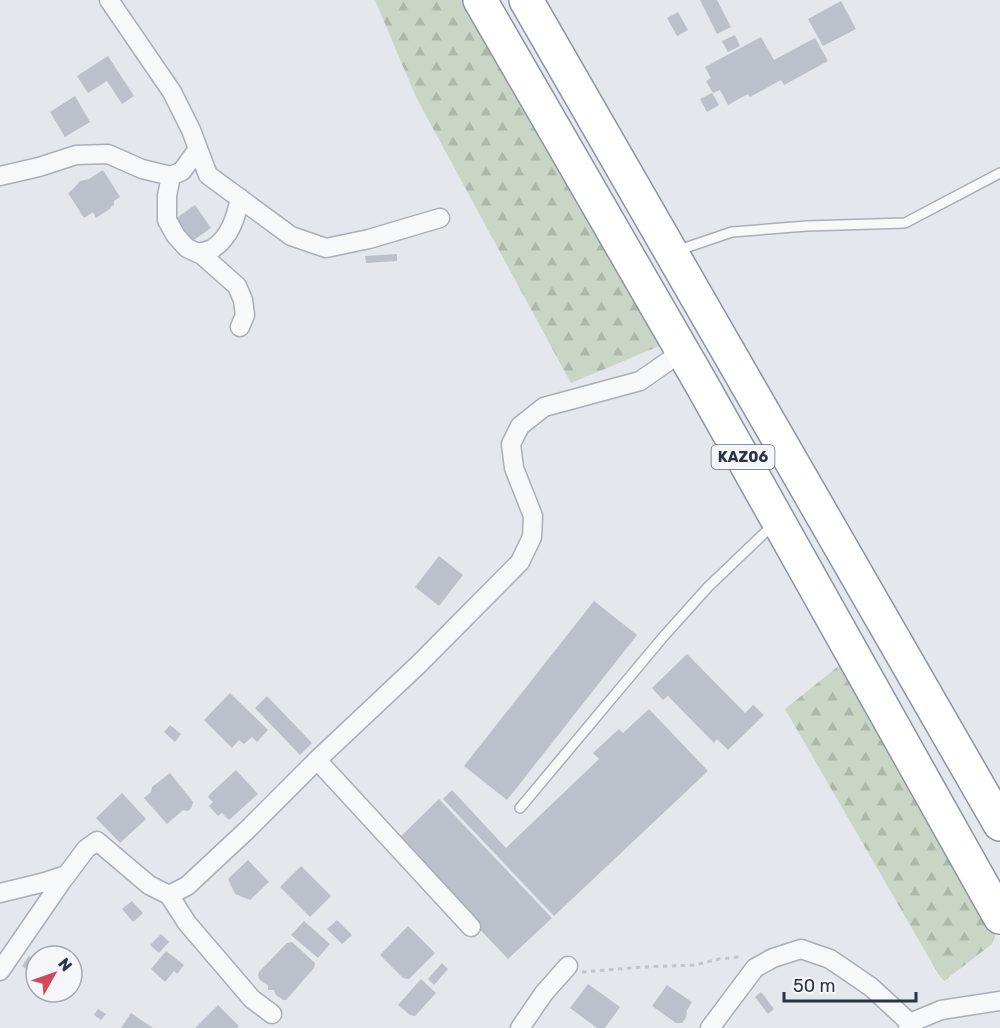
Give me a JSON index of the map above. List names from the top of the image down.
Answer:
{
  "streets": {
    "highway": ["KАZ06"]
  },
  "scale_bar": "50 m",
  "north": "top right"
}
